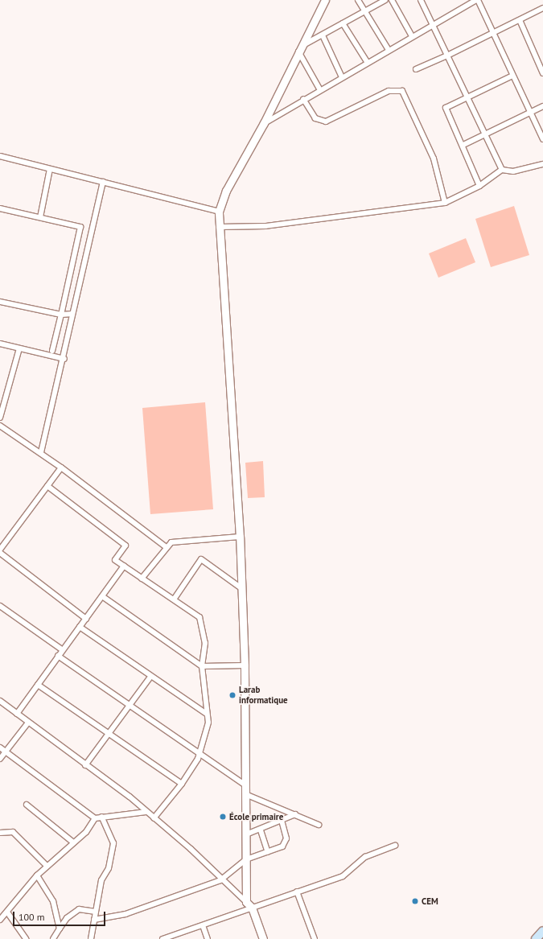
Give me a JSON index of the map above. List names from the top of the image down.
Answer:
{
  "places": ["Larab informatique", "École primaire", "CEM"],
  "scale_bar": "100 m"
}
